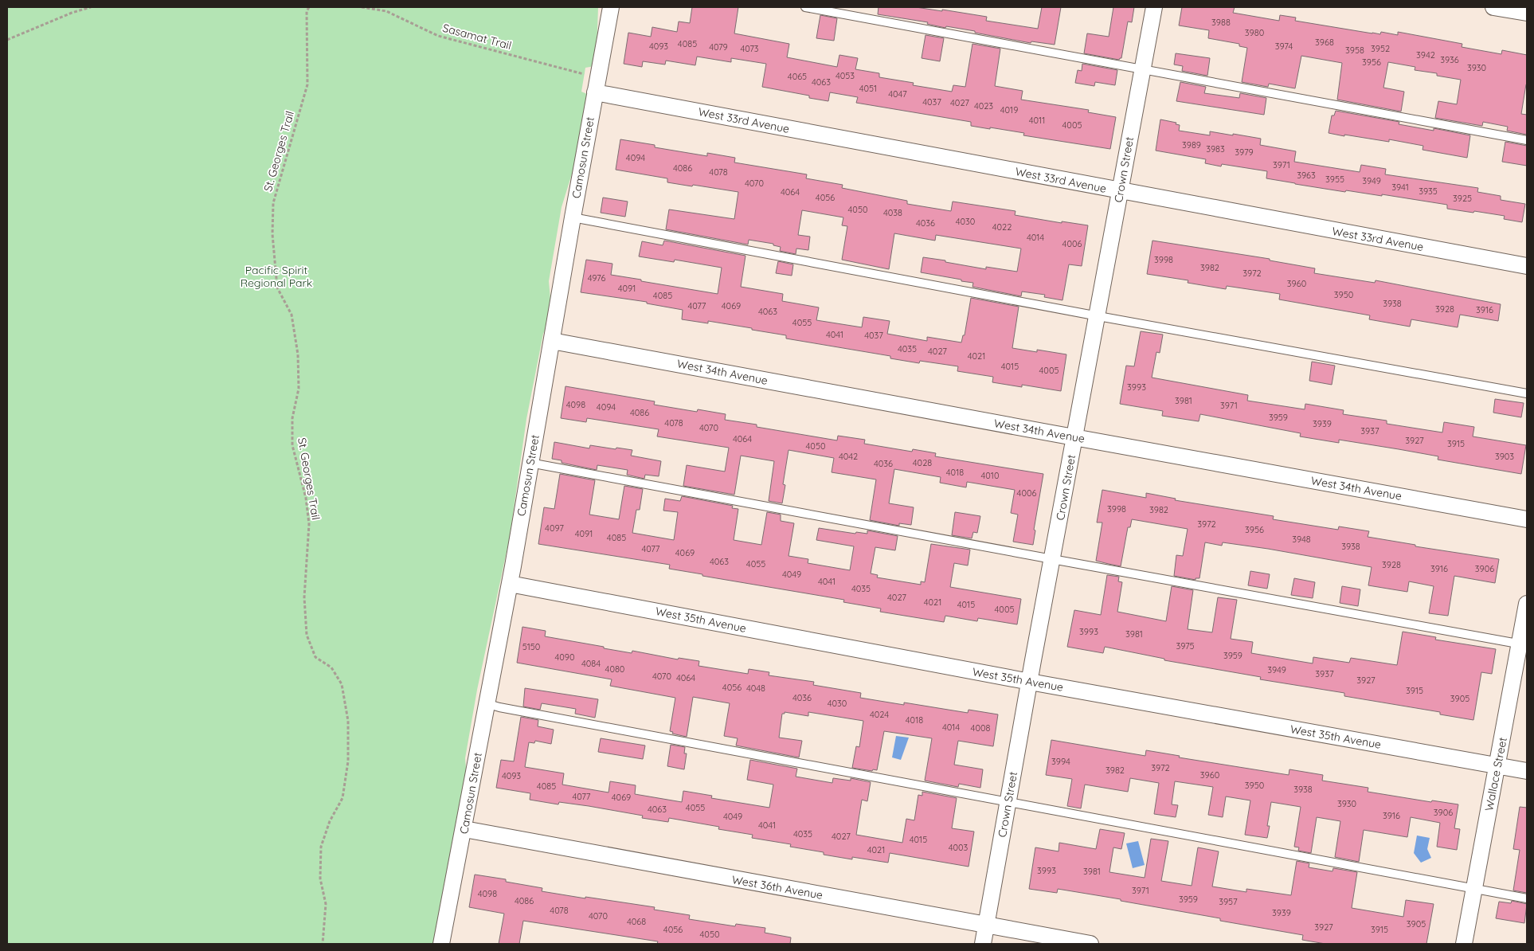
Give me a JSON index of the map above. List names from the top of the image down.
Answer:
{
  "streets": {
    "street": [
      "West 33rd Avenue",
      "Camosun Street",
      "Crown Street",
      "West 34th Avenue",
      "West 35th Avenue",
      "Wallace Street",
      "West 36th Avenue"
    ],
    "path": ["Sasamat Trail", "St. Georges Trail"]
  },
  "crossings": [
    ["West 33rd Avenue", "Camosun Street"],
    ["West 33rd Avenue", "Crown Street"],
    ["Camosun Street", "West 34th Avenue"],
    ["Camosun Street", "West 35th Avenue"],
    ["Camosun Street", "West 36th Avenue"],
    ["Crown Street", "West 34th Avenue"],
    ["Crown Street", "West 35th Avenue"],
    ["Crown Street", "West 36th Avenue"],
    ["West 35th Avenue", "Wallace Street"]
  ],
  "parks": ["Pacific Spirit Regional Park"],
  "house_numbers": [
    "3988",
    "3980",
    "3968",
    "4085",
    "4093",
    "3974",
    "4079",
    "4073",
    "3952",
    "3958",
    "3942",
    "3936",
    "3956",
    "3930",
    "4053",
    "4065",
    "4063",
    "4051",
    "4047",
    "4037",
    "4027",
    "4023",
    "4019",
    "4011",
    "4005",
    "3989",
    "3983",
    "3979",
    "4094",
    "3971",
    "4086",
    "4078",
    "3963",
    "3955",
    "3949",
    "4070",
    "3941",
    "3935",
    "4064",
    "4056",
    "3925",
    "4050",
    "4038",
    "4030",
    "4036",
    "4022",
    "4014",
    "4006",
    "3998",
    "3982",
    "3972",
    "4976",
    "3960",
    "4091",
    "3950",
    "4085",
    "3938",
    "4077",
    "4069",
    "3928",
    "3916",
    "4063",
    "4055",
    "4041",
    "4037",
    "4035",
    "4027",
    "4021",
    "4015",
    "4005",
    "3993",
    "3981",
    "4098",
    "3971",
    "4094",
    "4086",
    "3959",
    "4078",
    "3939",
    "4070",
    "3937",
    "4064",
    "3927",
    "3915",
    "4050",
    "4042",
    "3903",
    "4028",
    "4036",
    "4018",
    "4010",
    "4006",
    "3998",
    "3982",
    "3972",
    "4097",
    "3956",
    "4091",
    "4085",
    "3948",
    "3938",
    "4077",
    "4069",
    "4063",
    "4055",
    "3928",
    "3916",
    "3906",
    "4049",
    "4041",
    "4035",
    "4027",
    "4021",
    "4015",
    "4005",
    "3993",
    "3981",
    "3975",
    "5150",
    "3959",
    "4090",
    "4084",
    "4080",
    "3949",
    "3937",
    "4070",
    "4064",
    "3927",
    "4056",
    "4048",
    "3915",
    "4036",
    "3905",
    "4030",
    "4024",
    "4018",
    "4014",
    "4008",
    "3994",
    "3972",
    "3982",
    "3960",
    "4093",
    "3950",
    "4085",
    "3938",
    "4077",
    "4069",
    "3930",
    "4055",
    "4063",
    "3906",
    "3916",
    "4049",
    "4041",
    "4035",
    "4027",
    "4015",
    "4003",
    "4021",
    "3993",
    "3981",
    "3971",
    "4098",
    "3959",
    "4086",
    "3957",
    "4078",
    "3939",
    "4070",
    "4068",
    "3905",
    "3927",
    "4056",
    "3915",
    "4050"
  ]
}
